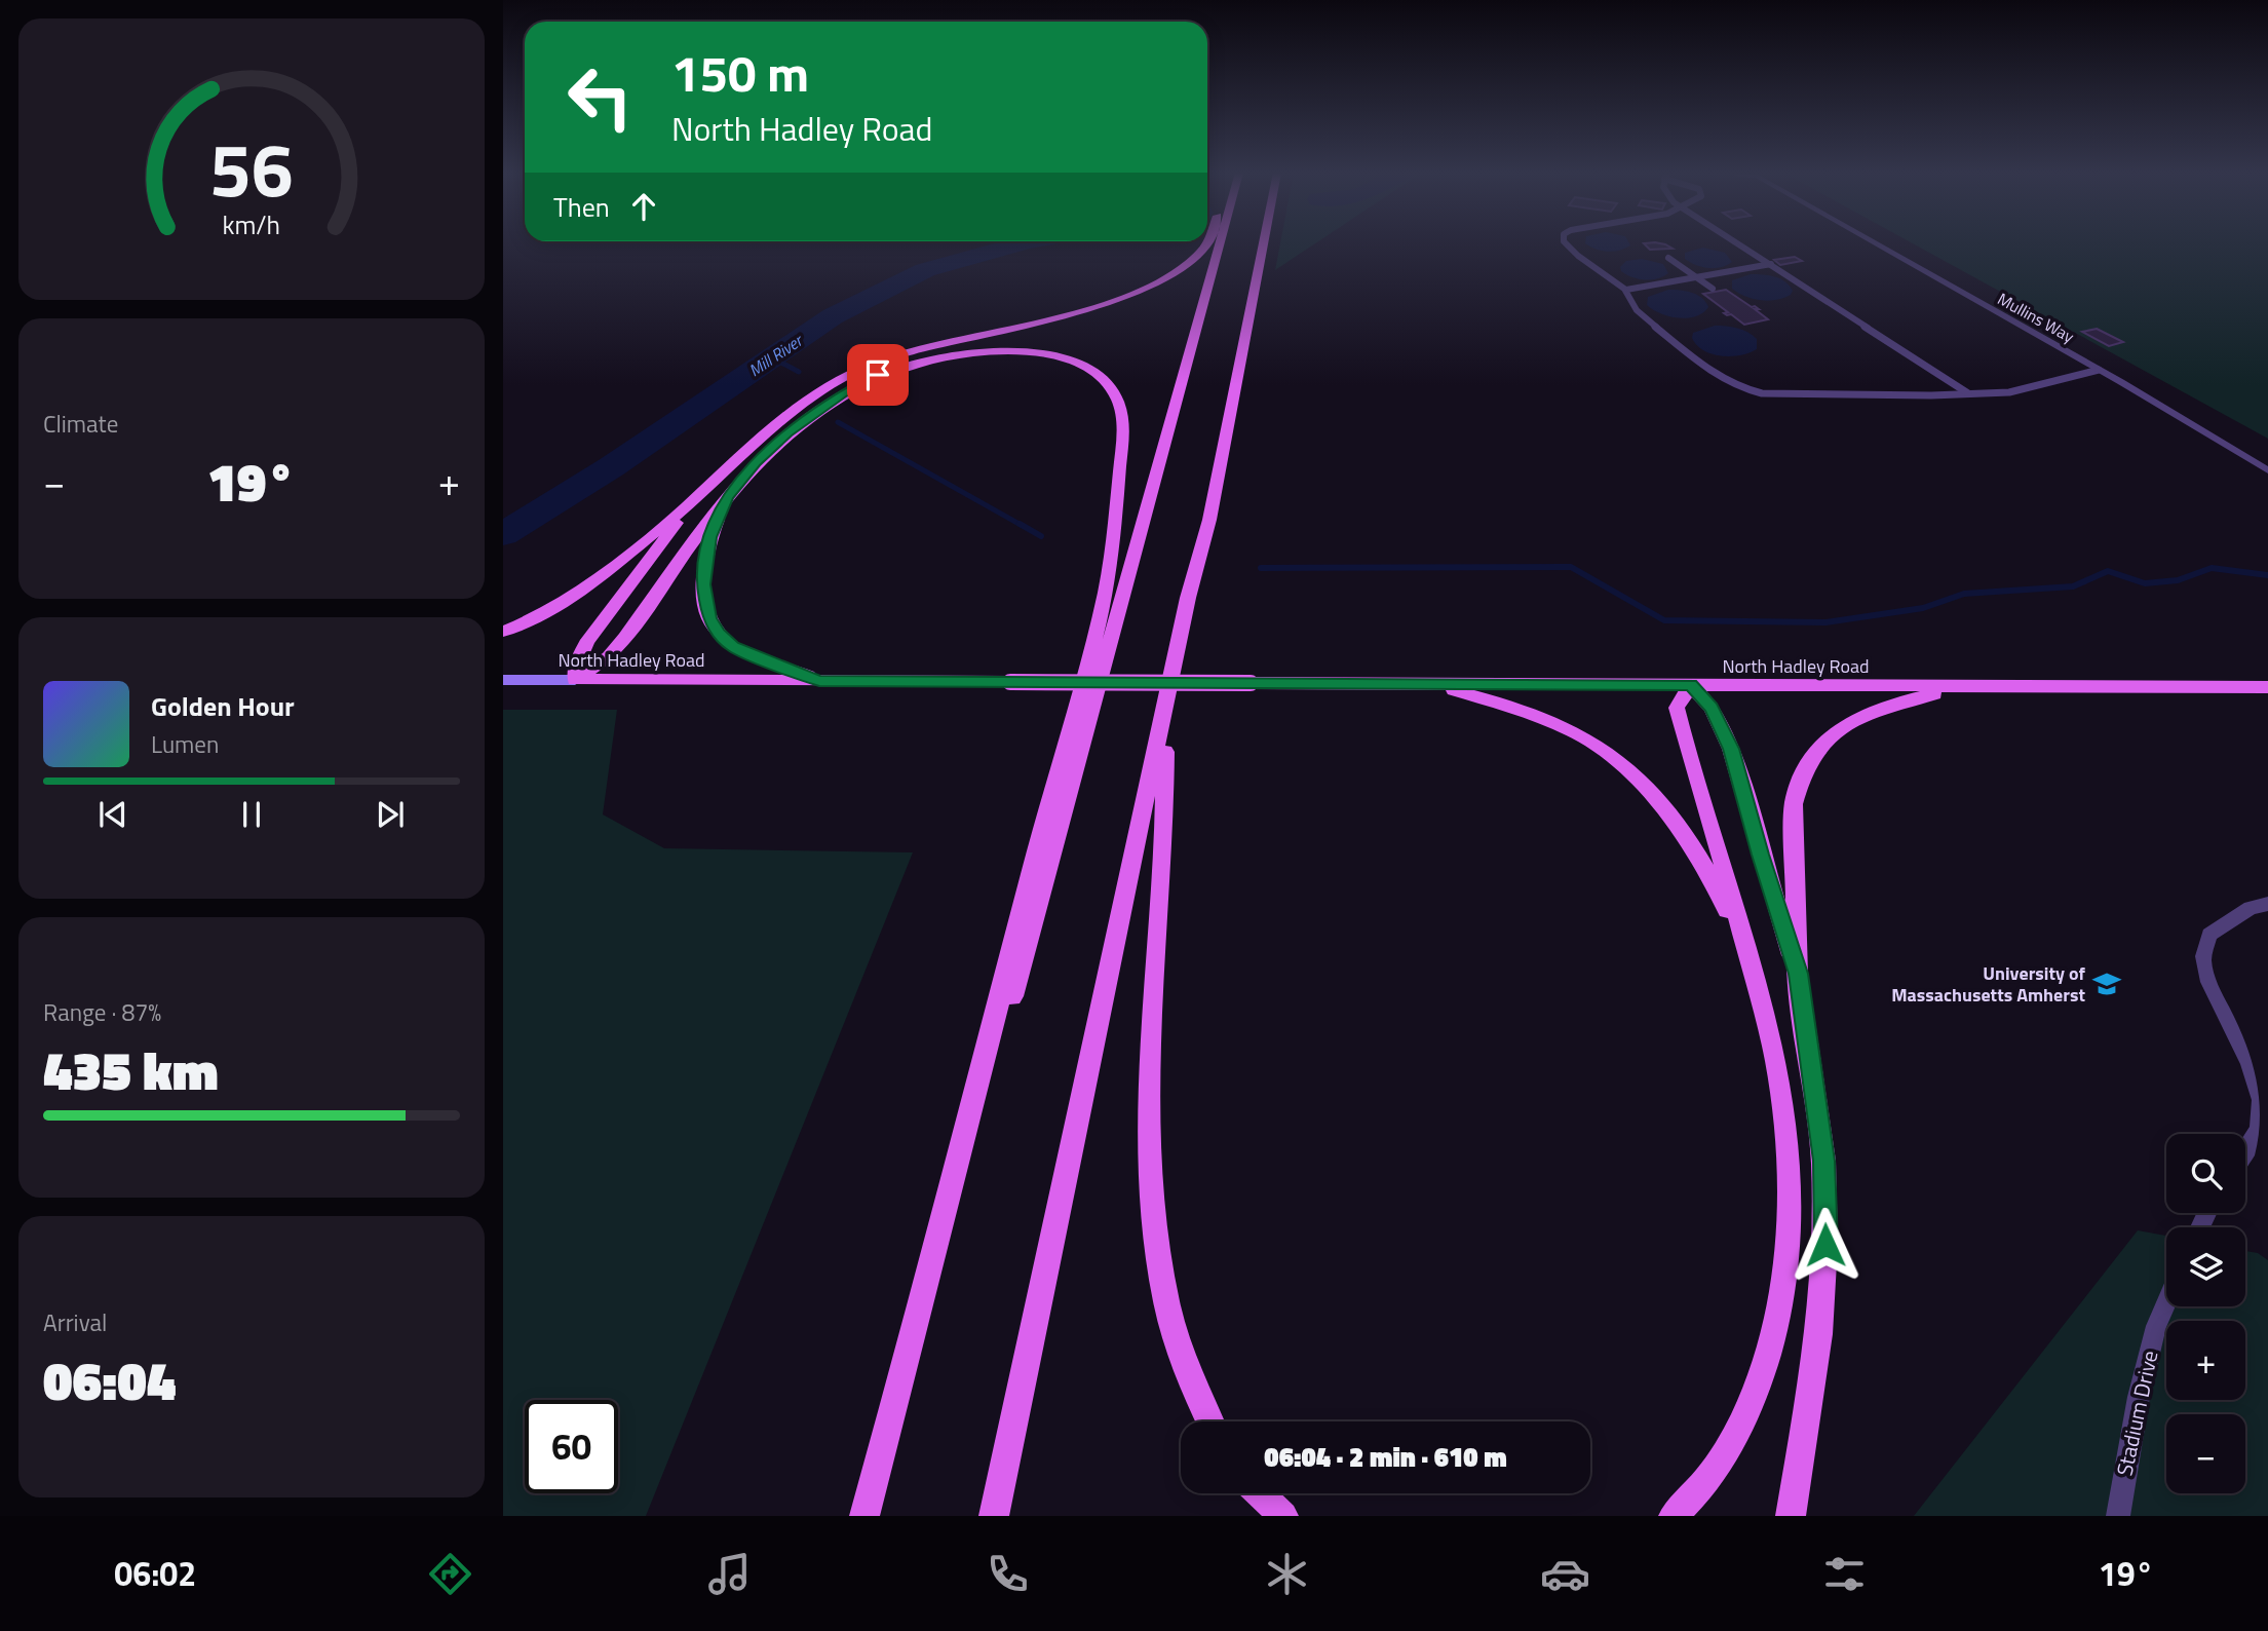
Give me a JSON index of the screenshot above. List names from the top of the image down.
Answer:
{
  "streets": {
    "main road": ["North Hadley Road"],
    "street": ["Mullins Way", "Stadium Drive"]
  },
  "water": ["Mill River"],
  "places": {
    "school or university": ["University of Massachusetts Amherst"]
  },
  "page": {
    "turn": ["150 m", "North Hadley Road"],
    "then": "Then",
    "tile": [
      "Climate",
      ["Range · 87%", "435 km"],
      ["Arrival", "06:04"]
    ],
    "heat": ["−", "19°", "+"],
    "song": ["Golden Hour", "Lumen"],
    "map_buttons": ["+", "−"],
    "limit": "60",
    "trip": "06:04 · 2 min · 610 m",
    "tabs": ["06:02", "19°"],
    "gauge": ["56", "km/h"]
  }
}
